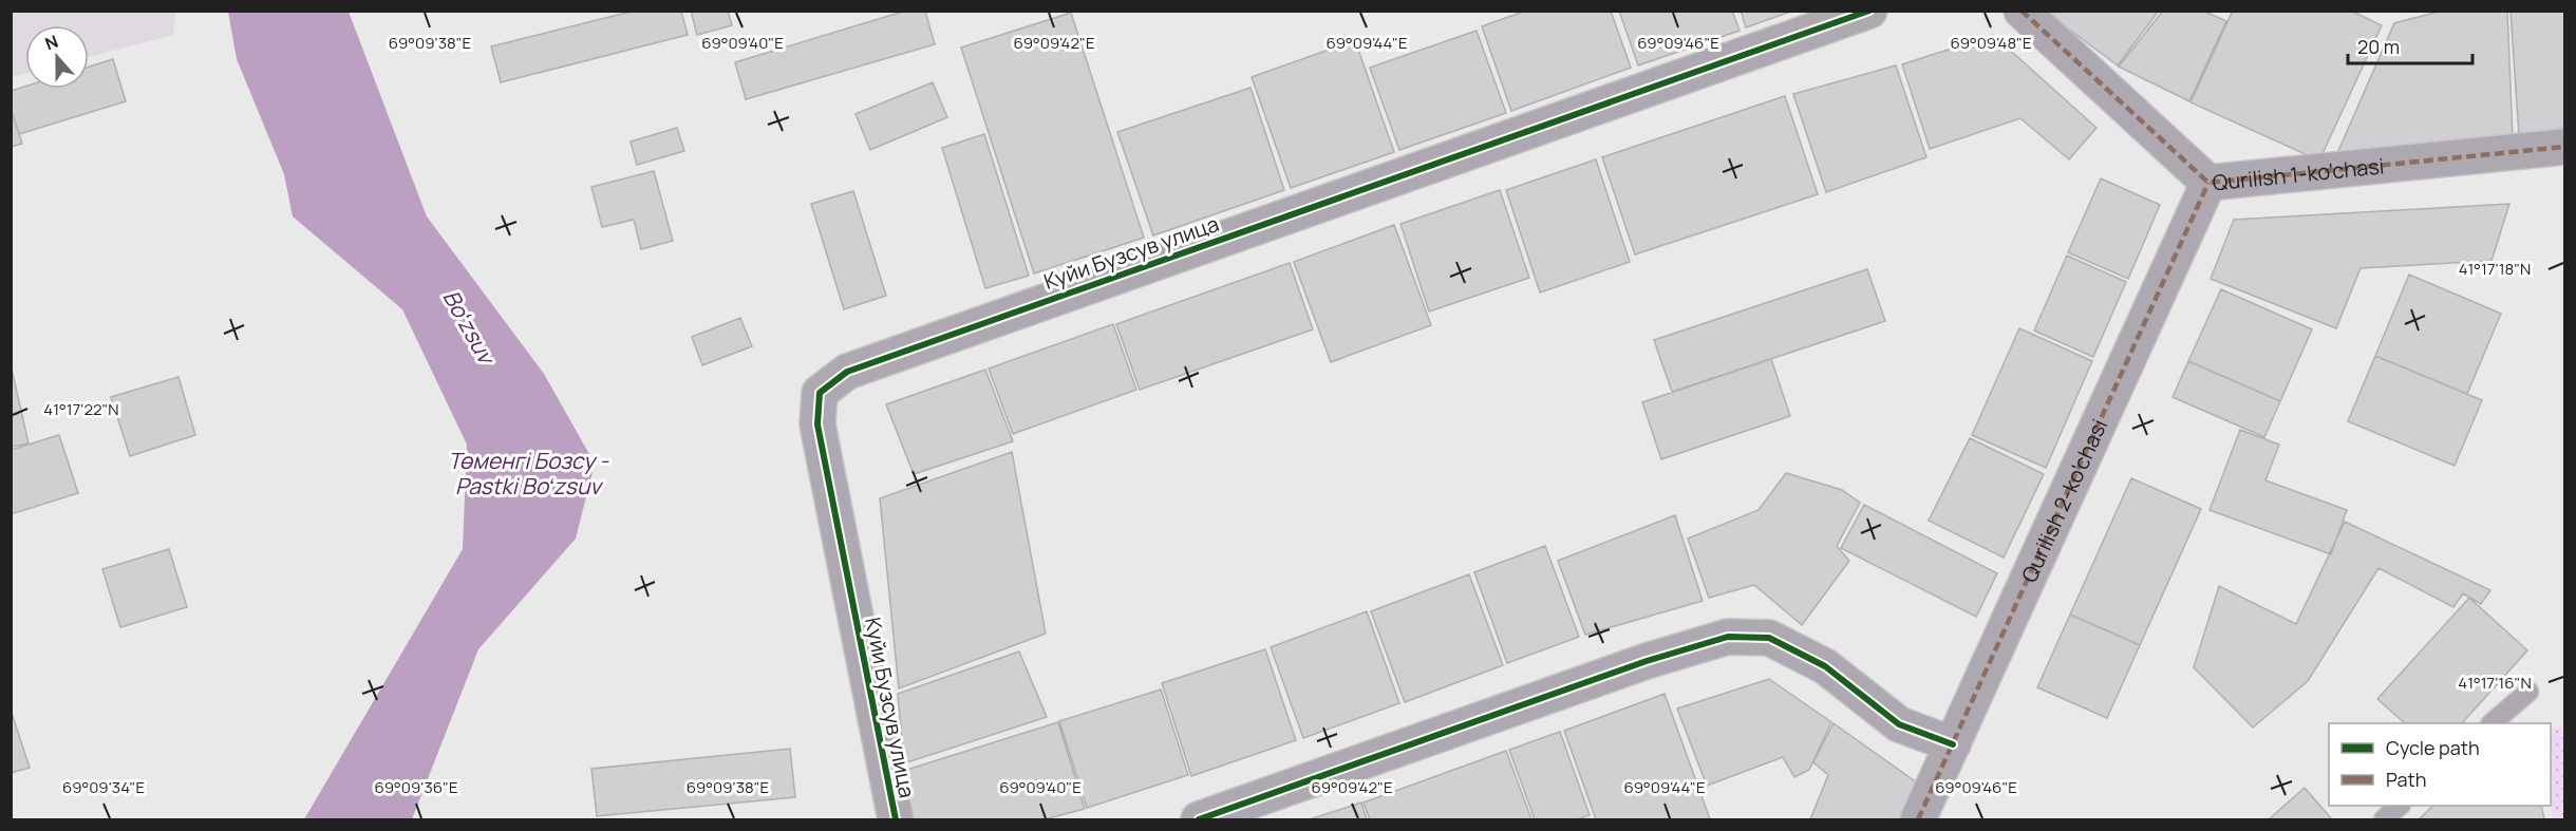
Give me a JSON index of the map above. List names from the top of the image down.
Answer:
{
  "streets": {
    "street": ["Qurilish 1-ko'chasi", "Куйи Бузсув улица", "Qurilish 2-ko'chasi"]
  },
  "crossings": [
    ["Qurilish 1-ko'chasi", "Qurilish 2-ko'chasi"]
  ],
  "water": ["Boʻzsuv", "Төменгі Бозсу - Pastki Boʻzsuv"],
  "legend": ["Cycle path", "Path"],
  "scale_bar": "20 m",
  "north": "top",
  "coordinates": [
    "69°09'38\"E",
    "69°09'40\"E",
    "69°09'42\"E",
    "69°09'44\"E",
    "69°09'48\"E",
    "69°09'46\"E",
    "41°17'18\"N",
    "41°17'22\"N",
    "41°17'16\"N",
    "69°09'34\"E",
    "69°09'36\"E"
  ]
}
